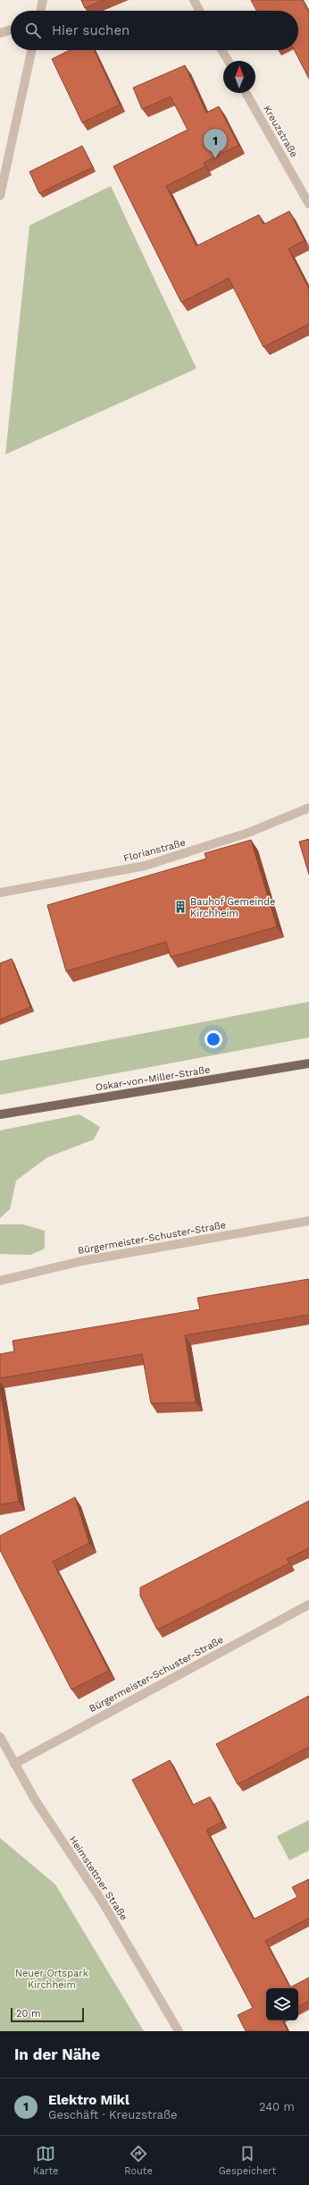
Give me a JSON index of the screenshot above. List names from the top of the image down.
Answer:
{
  "streets": {
    "main road": ["Oskar-von-Miller-Straße"],
    "street": [
      "Kreuzstraße",
      "Florianstraße",
      "Bürgermeister-Schuster-Straße",
      "Heimstettner Straße"
    ]
  },
  "crossings": [
    ["Bürgermeister-Schuster-Straße", "Heimstettner Straße"]
  ],
  "parks": ["Neuer Ortspark Kirchheim"],
  "places": {
    "building": ["Bauhof Gemeinde Kirchheim"]
  },
  "scale_bar": "20 m",
  "north": "top",
  "page": {
    "search": "Hier suchen",
    "pins": "1",
    "scale": "20 m",
    "heading": "In der Nähe",
    "list": [
      {
        "mark": "1",
        "name": "Elektro Mikl",
        "note": "Geschäft · Kreuzstraße",
        "value": "240 m"
      }
    ],
    "nav": ["Karte", "Route", "Gespeichert"]
  }
}
